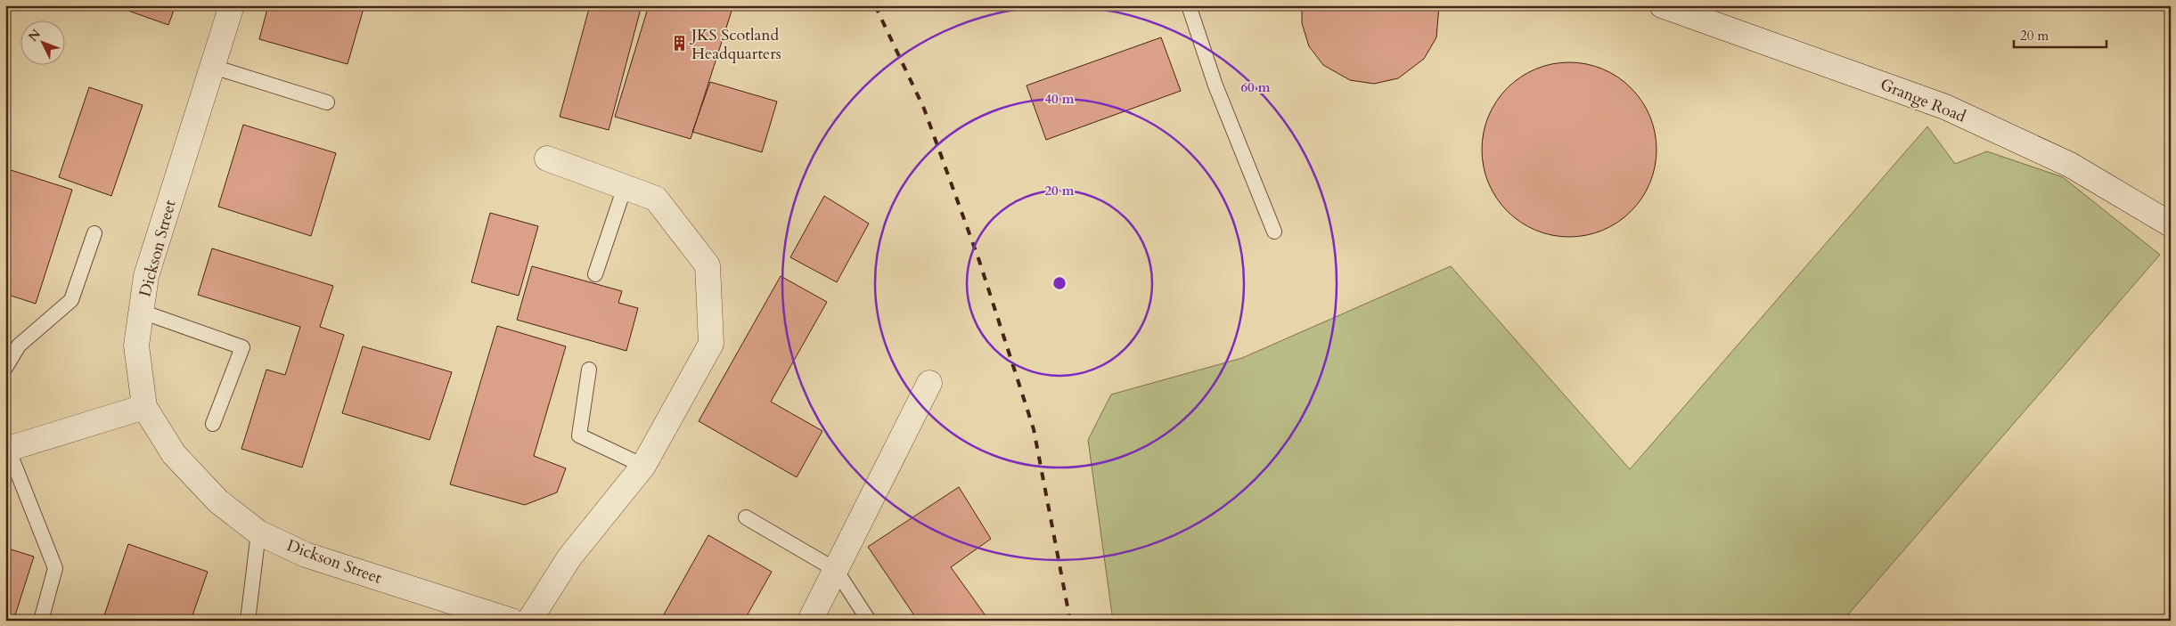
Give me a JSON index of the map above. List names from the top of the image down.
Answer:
{
  "streets": {
    "street": ["Grange Road", "Dickson Street"]
  },
  "places": {
    "building": ["JKS Scotland Headquarters"]
  },
  "scale_bar": "20 m",
  "north": "top left",
  "rings": ["60 m", "40 m", "20 m"]
}
